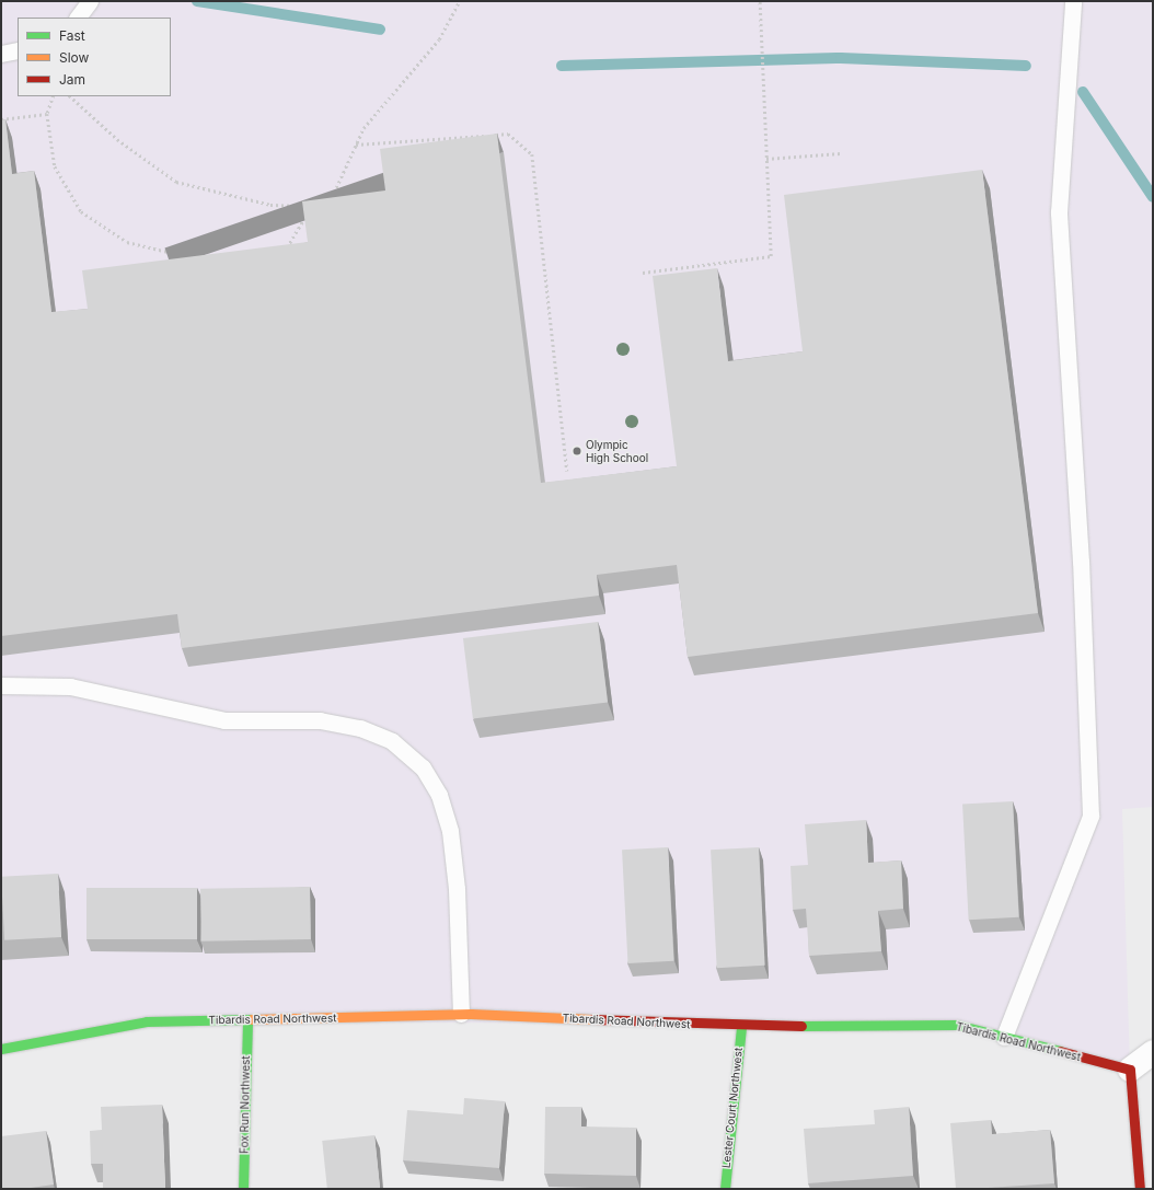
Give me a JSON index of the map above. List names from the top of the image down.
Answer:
{
  "streets": {
    "street": ["Tibardis Road Northwest", "Fox Run Northwest", "Lester Court Northwest"]
  },
  "crossings": [
    ["Tibardis Road Northwest", "Fox Run Northwest"],
    ["Tibardis Road Northwest", "Lester Court Northwest"]
  ],
  "places": ["Olympic High School"],
  "legend": ["Fast", "Slow", "Jam"]
}
